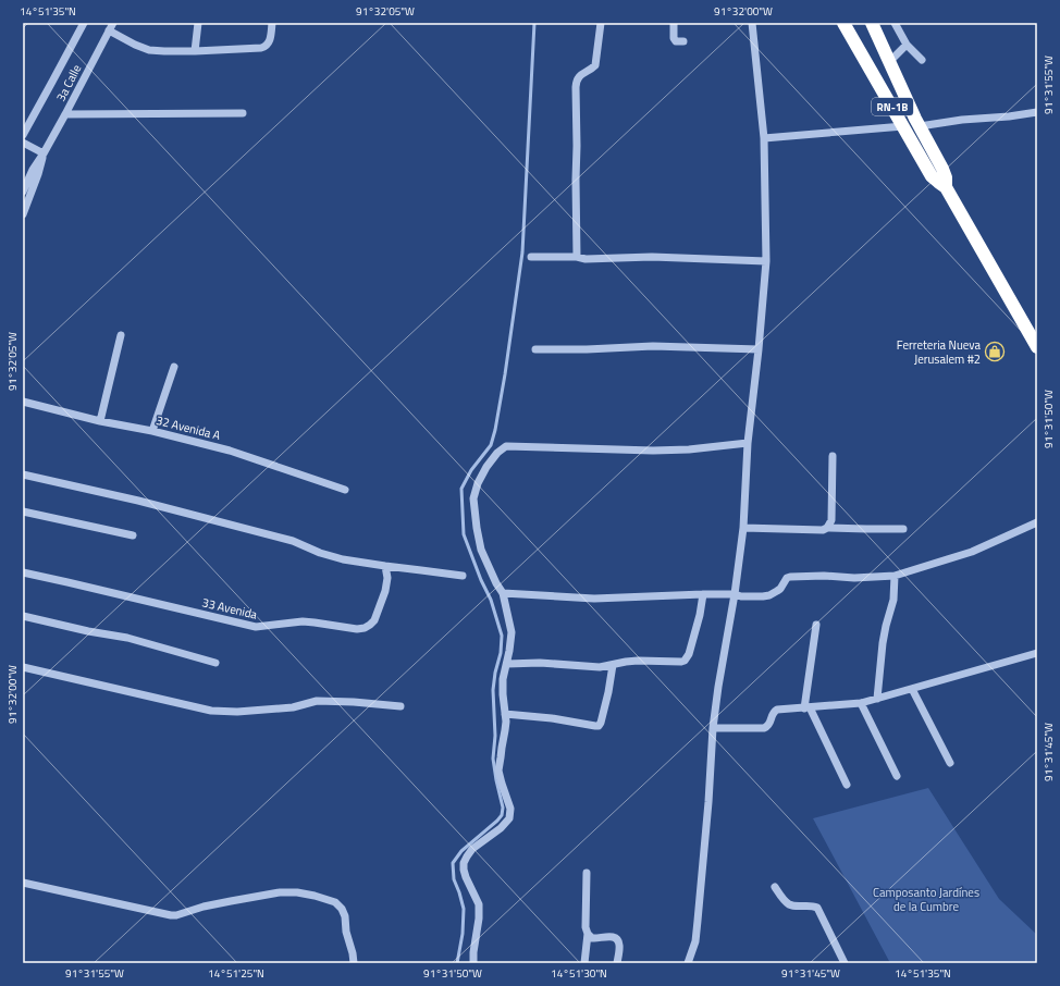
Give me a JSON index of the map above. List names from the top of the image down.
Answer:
{
  "streets": {
    "highway": ["RN-1B"],
    "street": ["3a Calle", "32 Avenida A", "33 Avenida"]
  },
  "parks": ["Camposanto Jardínes de la Cumbre"],
  "places": {
    "shop": ["Ferreteria Nueva Jerusalem #2"]
  },
  "coordinates": [
    "14°51'35\"N",
    "91°32'05\"W",
    "91°32'00\"W",
    "91°31'55\"W",
    "91°31'50\"W",
    "91°31'45\"W",
    "14°51'25\"N",
    "14°51'30\"N"
  ]
}
